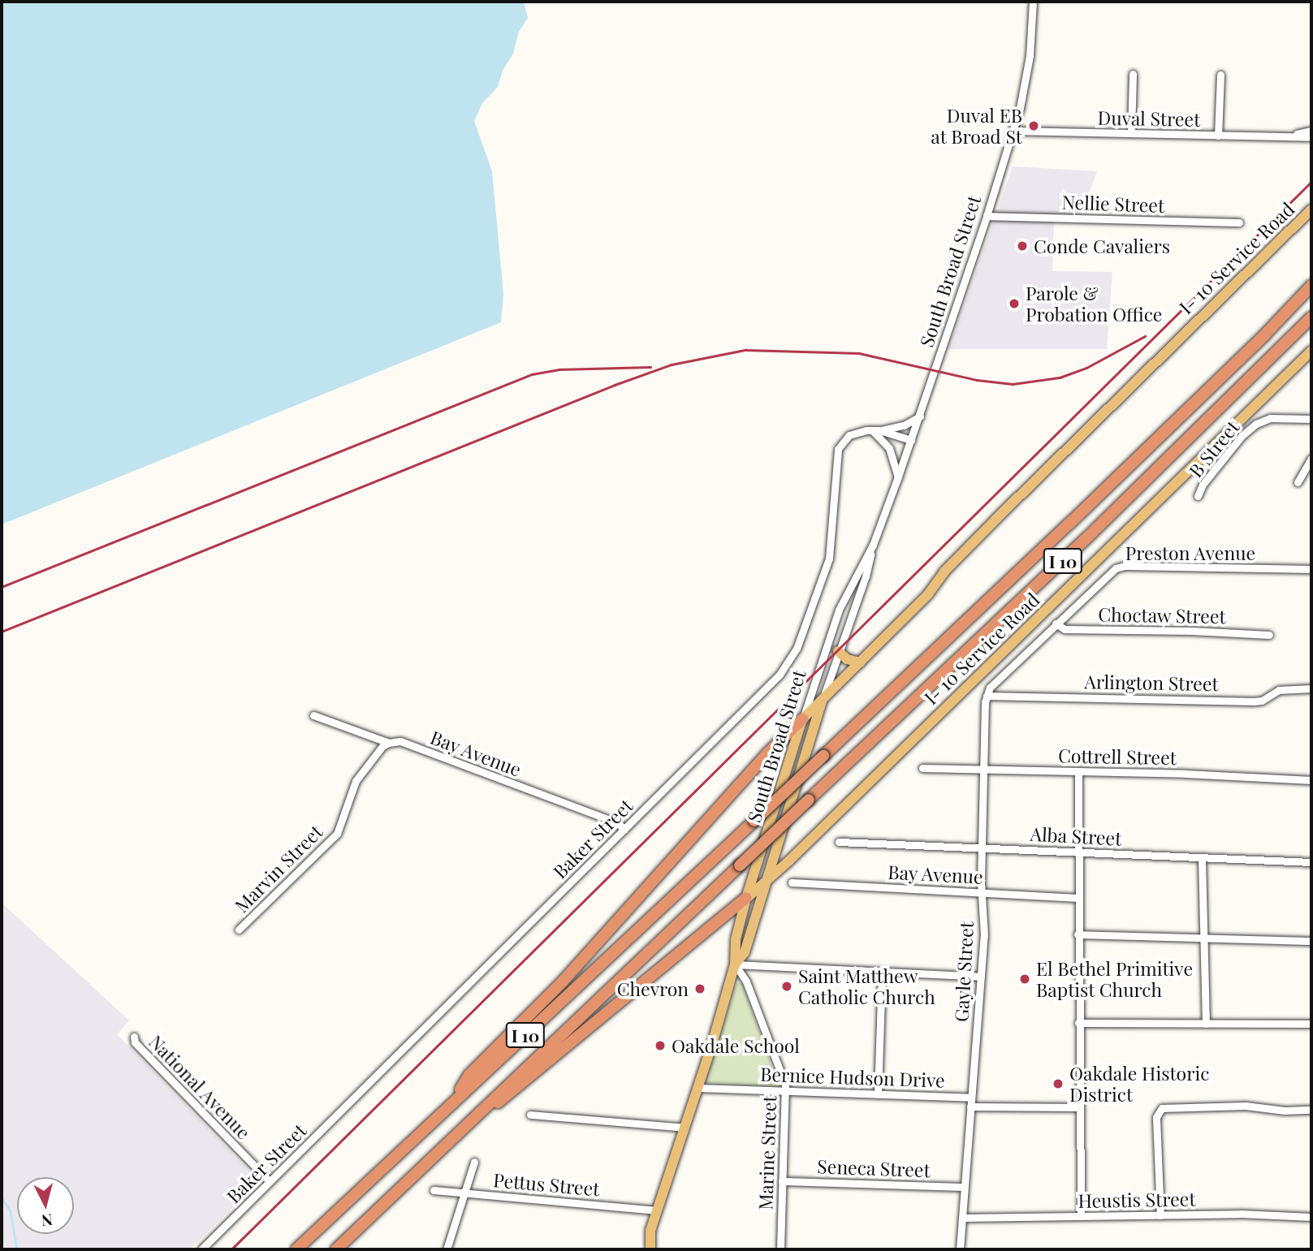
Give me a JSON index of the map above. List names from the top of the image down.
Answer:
{
  "streets": {
    "highway": ["I 10"],
    "main road": ["I- 10 Service Road", "South Broad Street"],
    "street": [
      "Duval Street",
      "Nellie Street",
      "B Street",
      "Preston Avenue",
      "Choctaw Street",
      "Arlington Street",
      "Bay Avenue",
      "Cottrell Street",
      "Alba Street",
      "Baker Street",
      "Marvin Street",
      "Gayle Street",
      "Bernice Hudson Drive",
      "National Avenue",
      "Marine Street",
      "Seneca Street",
      "Pettus Street",
      "Heustis Street"
    ]
  },
  "crossings": [
    ["Duval Street", "South Broad Street"],
    ["Nellie Street", "South Broad Street"],
    ["I- 10 Service Road", "South Broad Street"],
    ["South Broad Street", "Baker Street"],
    ["South Broad Street", "Bernice Hudson Drive"],
    ["South Broad Street", "Marine Street"],
    ["South Broad Street", "Pettus Street"],
    ["Preston Avenue", "Choctaw Street"],
    ["Preston Avenue", "Arlington Street"],
    ["Preston Avenue", "Gayle Street"],
    ["Arlington Street", "Gayle Street"],
    ["Bay Avenue", "Baker Street"],
    ["Bay Avenue", "Marvin Street"],
    ["Bay Avenue", "Gayle Street"],
    ["Cottrell Street", "Gayle Street"],
    ["Alba Street", "Gayle Street"],
    ["Baker Street", "National Avenue"],
    ["Gayle Street", "Bernice Hudson Drive"],
    ["Gayle Street", "Seneca Street"],
    ["Gayle Street", "Heustis Street"],
    ["Bernice Hudson Drive", "Marine Street"],
    ["Marine Street", "Seneca Street"]
  ],
  "places": [
    "Duval EB at Broad St",
    "Conde Cavaliers",
    "Parole & Probation Office",
    "El Bethel Primitive Baptist Church",
    "Saint Matthew Catholic Church",
    "Chevron",
    "Oakdale School",
    "Oakdale Historic District"
  ],
  "north": "bottom"
}
